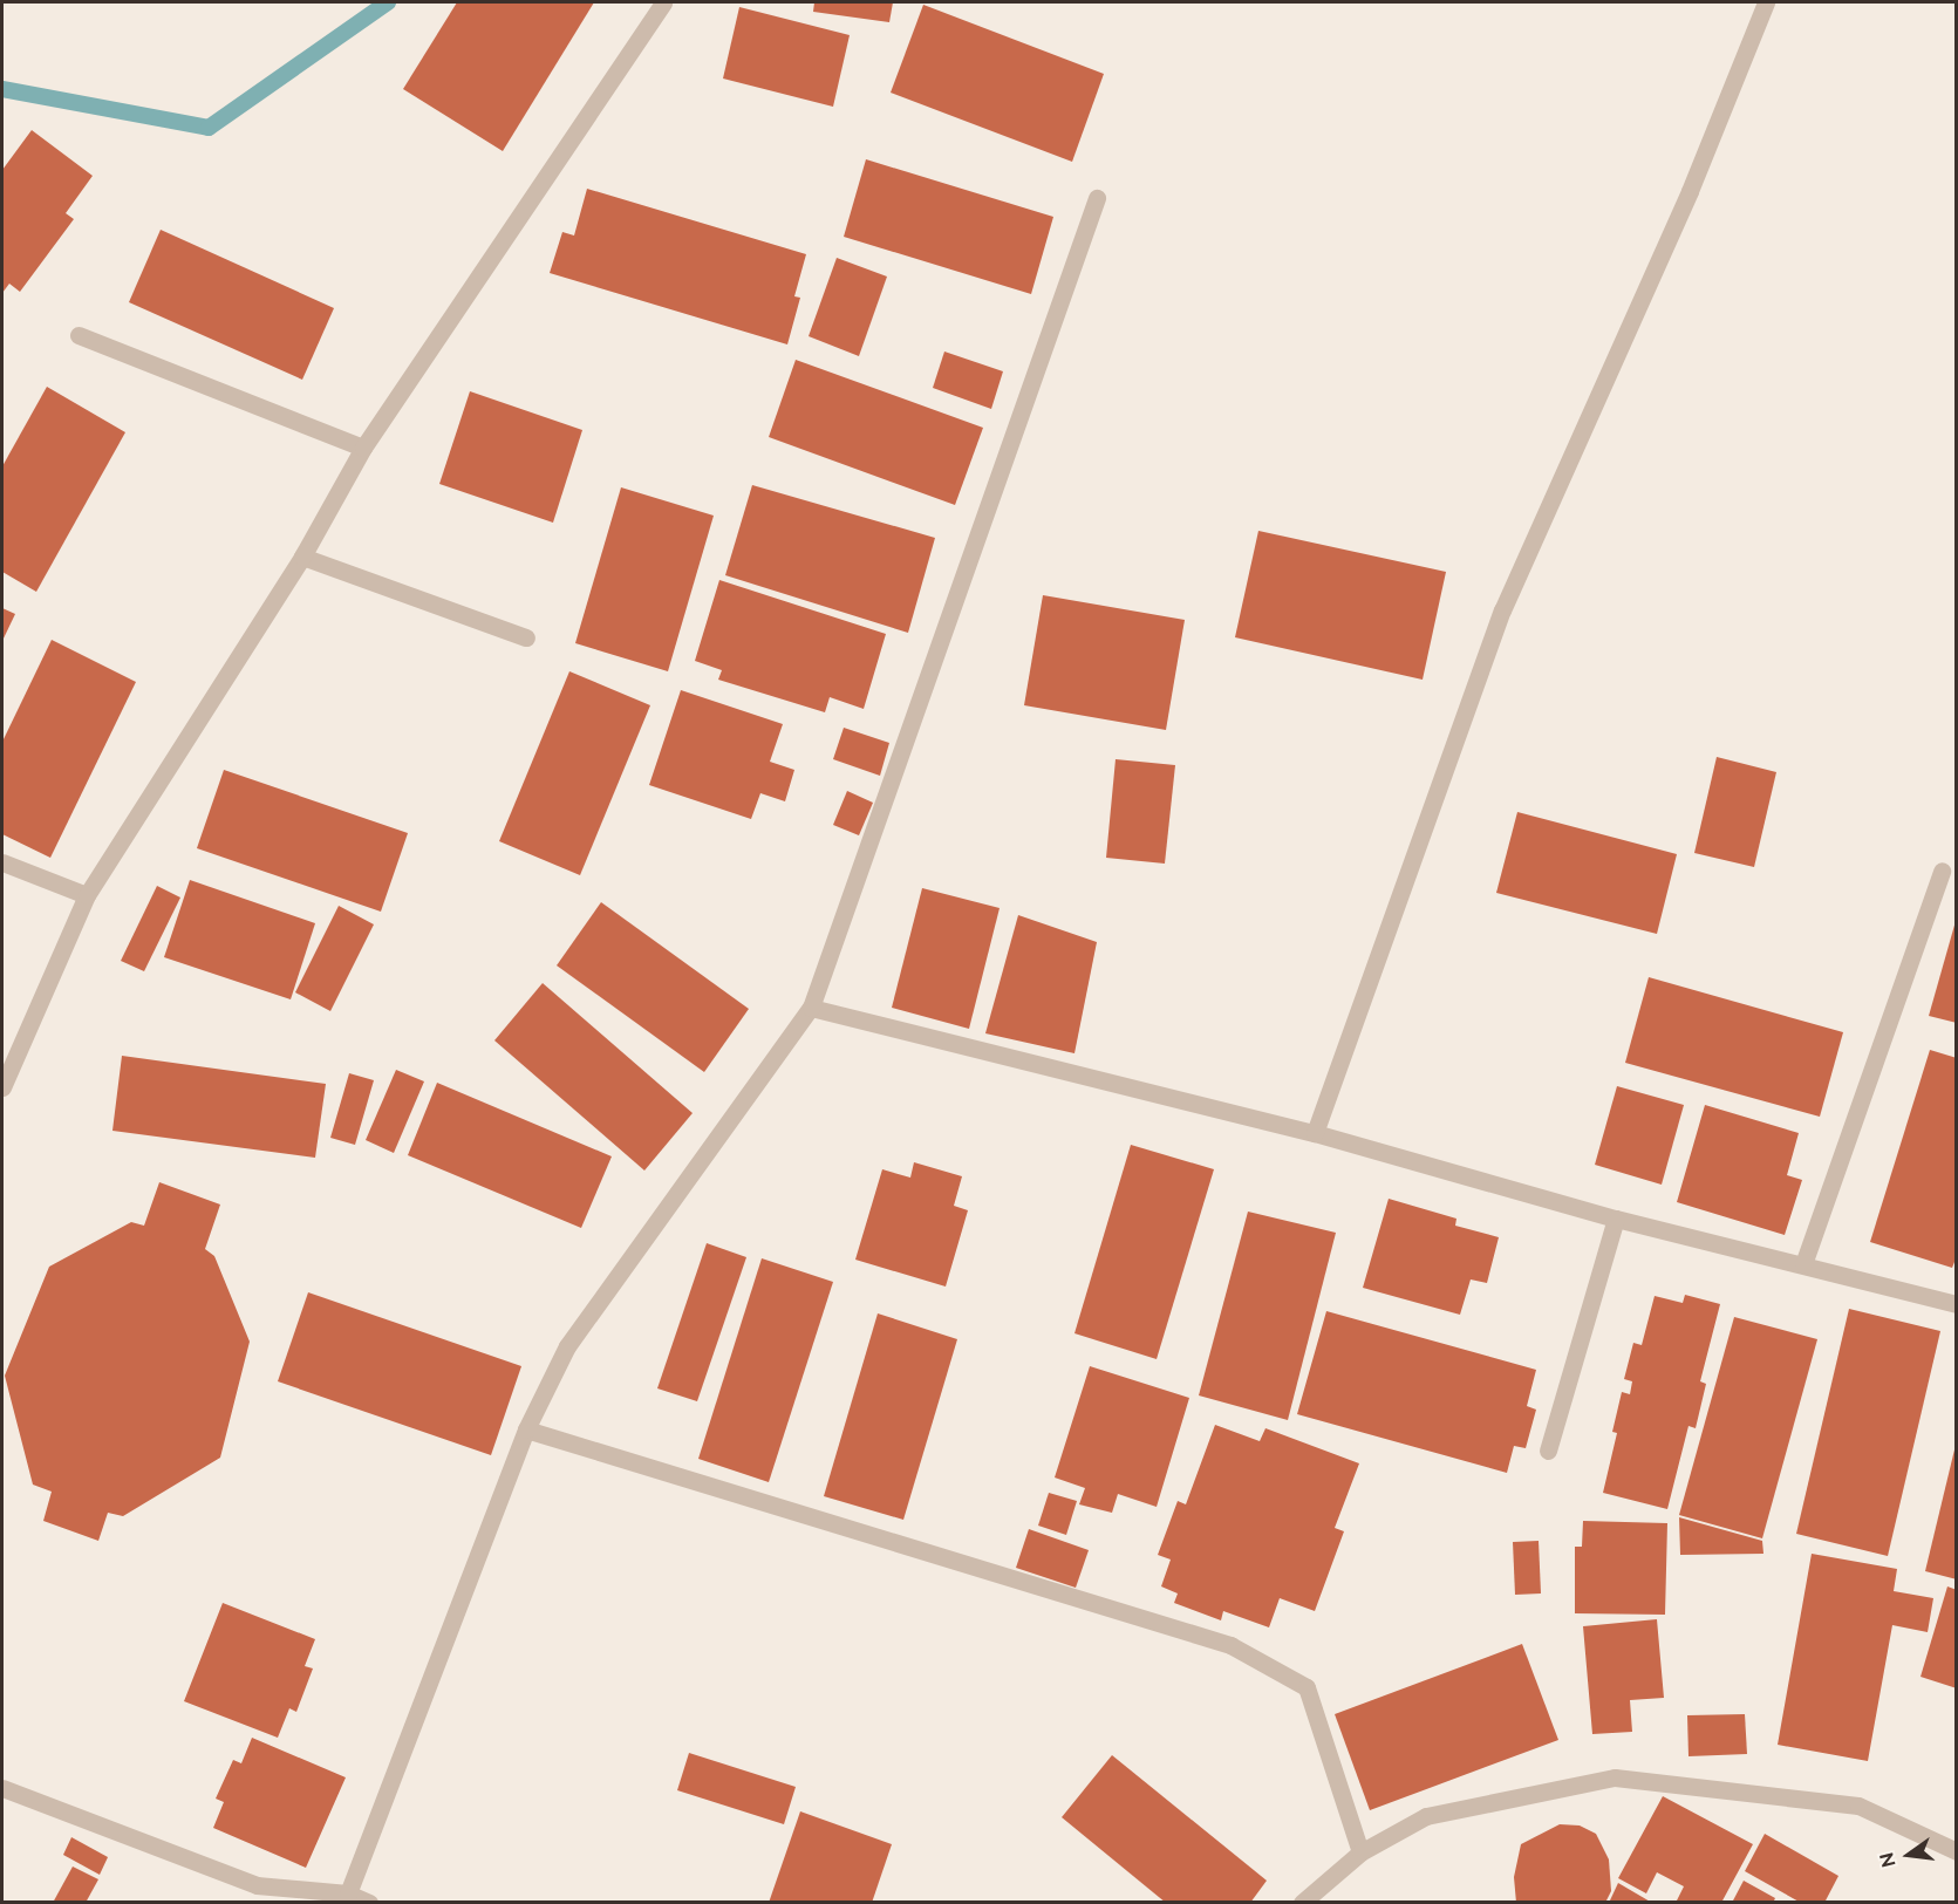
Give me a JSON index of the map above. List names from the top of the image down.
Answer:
{
  "north": "left"
}
